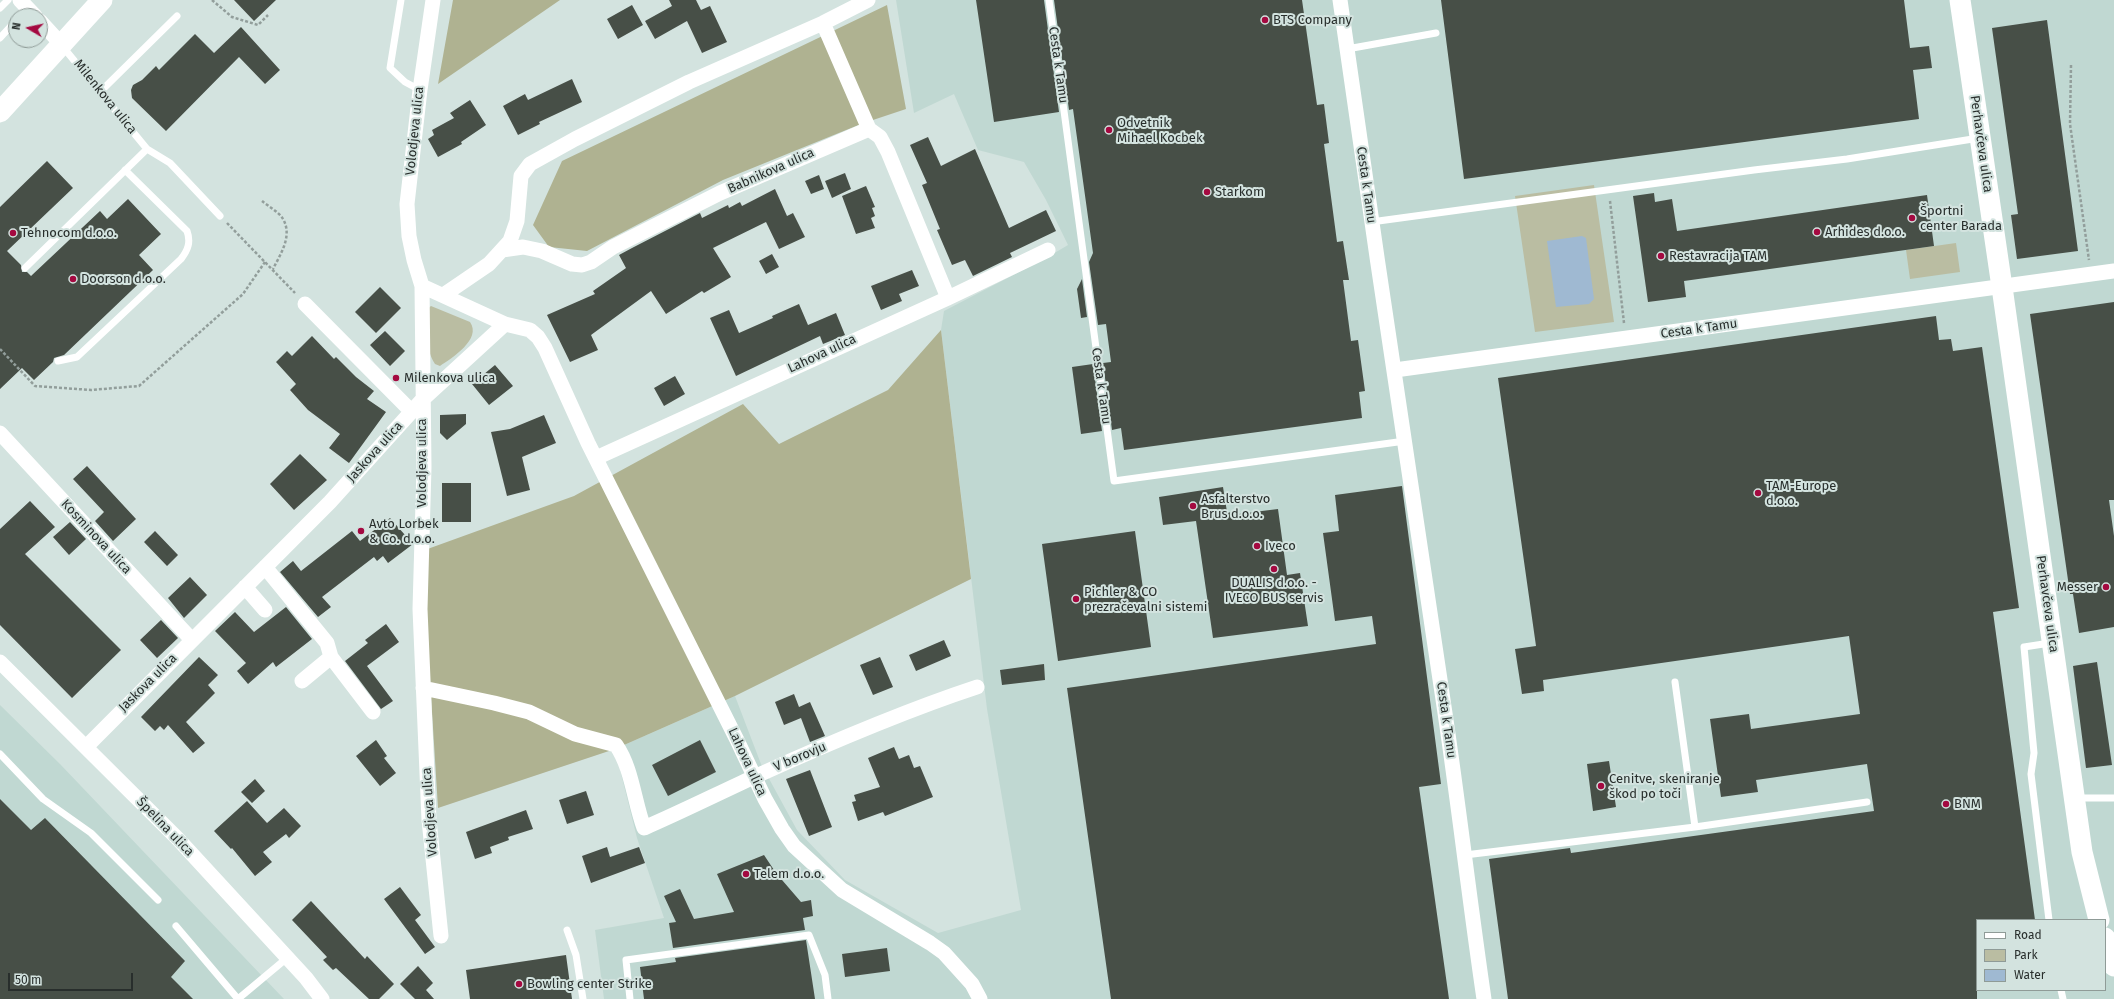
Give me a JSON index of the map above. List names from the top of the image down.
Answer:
{
  "streets": {
    "street": [
      "Cesta k Tamu",
      "Volodjeva ulica",
      "Perhavčeva ulica",
      "Babnikova ulica",
      "Lahova ulica",
      "Jaskova ulica",
      "Kosminova ulica",
      "V borovju",
      "Špelina ulica"
    ],
    "lane": ["Milenkova ulica"]
  },
  "crossings": [
    ["Cesta k Tamu", "Perhavčeva ulica"],
    ["Volodjeva ulica", "Jaskova ulica"],
    ["Volodjeva ulica", "V borovju"],
    ["Lahova ulica", "Jaskova ulica"],
    ["Lahova ulica", "V borovju"],
    ["Jaskova ulica", "Kosminova ulica"],
    ["Jaskova ulica", "Špelina ulica"]
  ],
  "places": [
    "BTS Company",
    "Odvetnik Mihael Kocbek",
    "Starkom",
    "Športni center Barada",
    "Arhides d.o.o.",
    "Tehnocom d.o.o.",
    "Restavracija TAM",
    "Doorson d.o.o.",
    "Milenkova ulica",
    "TAM-Europe d.o.o.",
    "Asfalterstvo Brus d.o.o.",
    "Avto Lorbek & Co. d.o.o.",
    "Iveco",
    "DUALIS d.o.o. - IVECO BUS servis",
    "Messer",
    "Pichler & CO prezračevalni sistemi",
    "Cenitve, skeniranje škod po toči",
    "BNM",
    "Telem d.o.o.",
    "Bowling center Strike"
  ],
  "legend": ["Road", "Park", "Water"],
  "scale_bar": "50 m",
  "north": "left"
}
